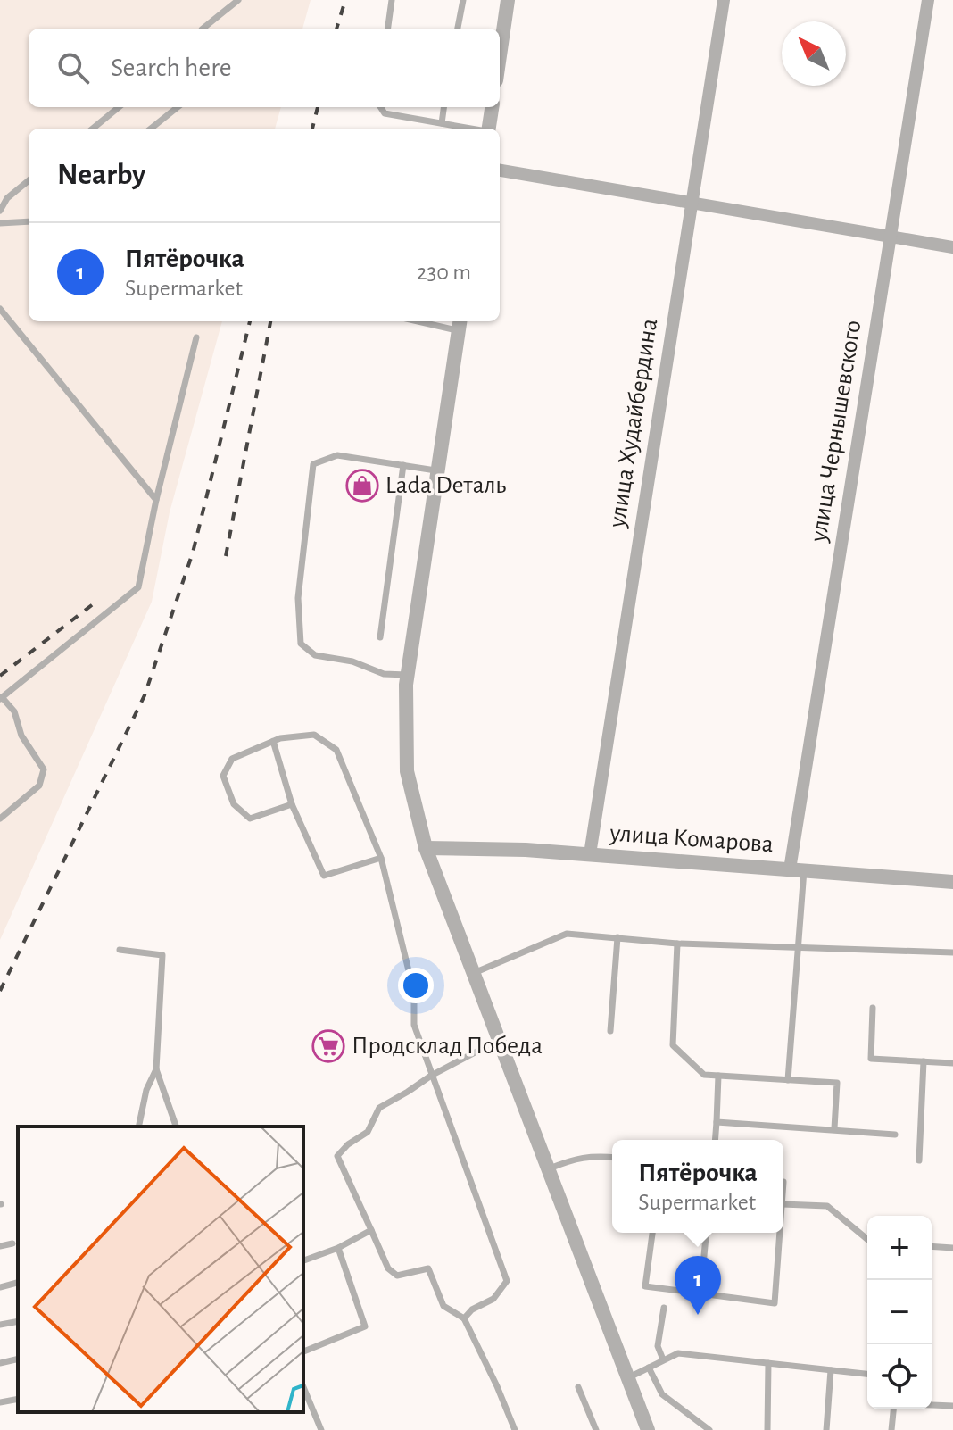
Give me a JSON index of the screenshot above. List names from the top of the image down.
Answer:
{
  "streets": {
    "street": ["улица Худайбердина", "улица Чернышевского", "улица Комарова"]
  },
  "crossings": [
    ["улица Худайбердина", "улица Комарова"],
    ["улица Чернышевского", "улица Комарова"]
  ],
  "places": {
    "shop": ["Lada Dеталь"],
    "supermarket": ["Продсклад Победа"]
  },
  "north": "top left",
  "page": {
    "search": "Search here",
    "heading": "Nearby",
    "list": [
      {
        "mark": "1",
        "name": "Пятёрочка",
        "note": "Supermarket",
        "value": "230 m"
      }
    ],
    "popup": ["Пятёрочка", "Supermarket"],
    "map_buttons": ["+", "−"],
    "pins": "1"
  }
}
